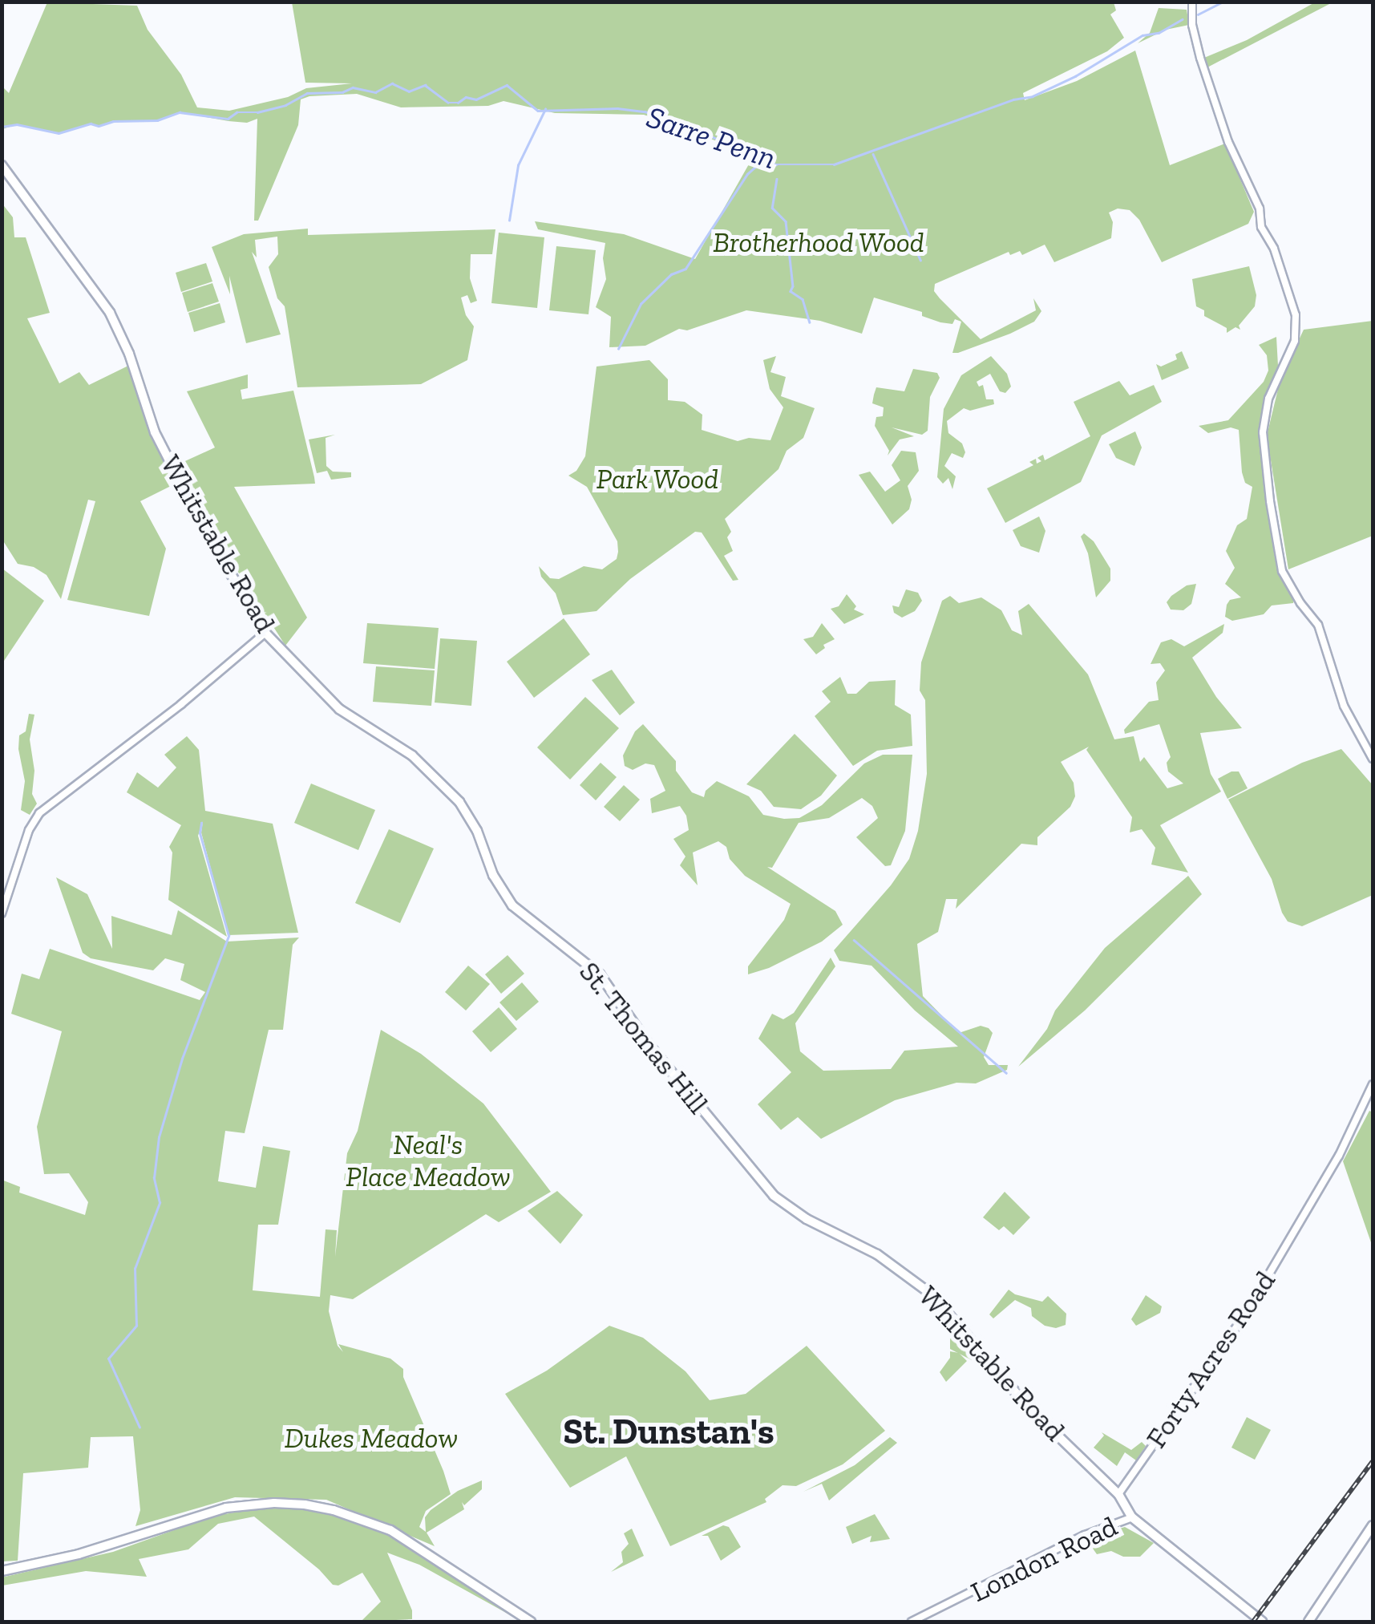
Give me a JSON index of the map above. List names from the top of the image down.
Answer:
{
  "streets": {
    "main road": ["Whitstable Road", "St. Thomas Hill"],
    "street": ["Forty Acres Road", "London Road"]
  },
  "crossings": [
    ["Whitstable Road", "St. Thomas Hill"],
    ["Whitstable Road", "Forty Acres Road"],
    ["Whitstable Road", "London Road"]
  ],
  "districts": ["St. Dunstan's"],
  "water": ["Sarre Penn"],
  "parks": [
    "Brotherhood Wood",
    "Park Wood",
    "Neal's Place Meadow",
    "Dukes Meadow"
  ]
}
